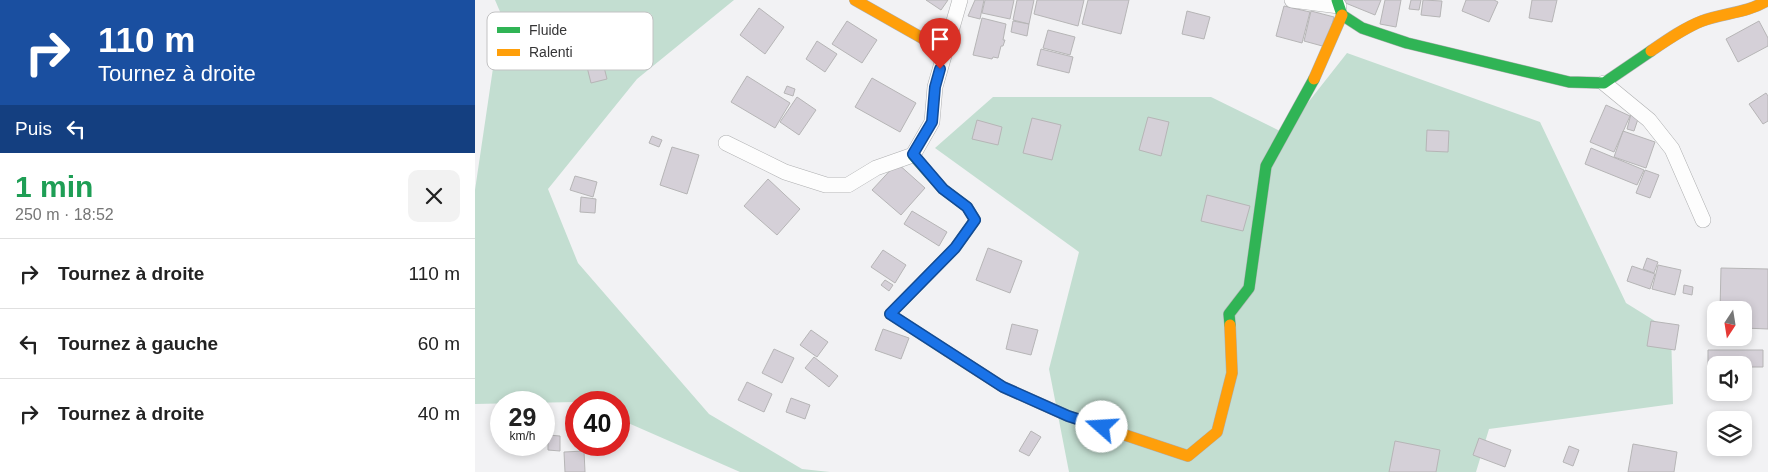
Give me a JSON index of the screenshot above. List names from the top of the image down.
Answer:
{
  "legend": ["Fluide", "Ralenti"],
  "north": "bottom",
  "page": {
    "turn": ["110 m", "Tournez à droite"],
    "then": "Puis",
    "heading": ["1 min", "250 m · 18:52"],
    "list": [
      {
        "name": "Tournez à droite",
        "value": "110 m"
      },
      {
        "name": "Tournez à gauche",
        "value": "60 m"
      },
      {
        "name": "Tournez à droite",
        "value": "40 m"
      }
    ],
    "speed": "29 km/h",
    "limit": "40"
  }
}
